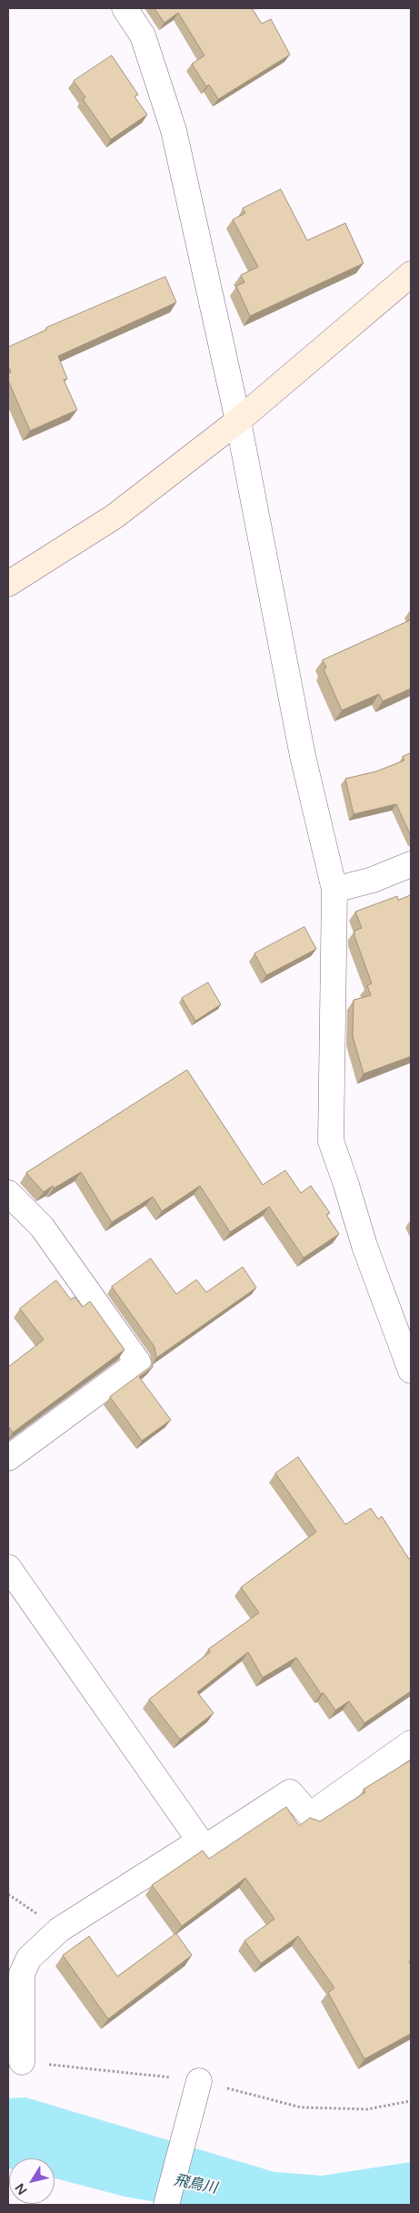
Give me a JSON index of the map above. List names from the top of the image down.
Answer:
{
  "water": ["飛鳥川"],
  "north": "bottom left"
}
